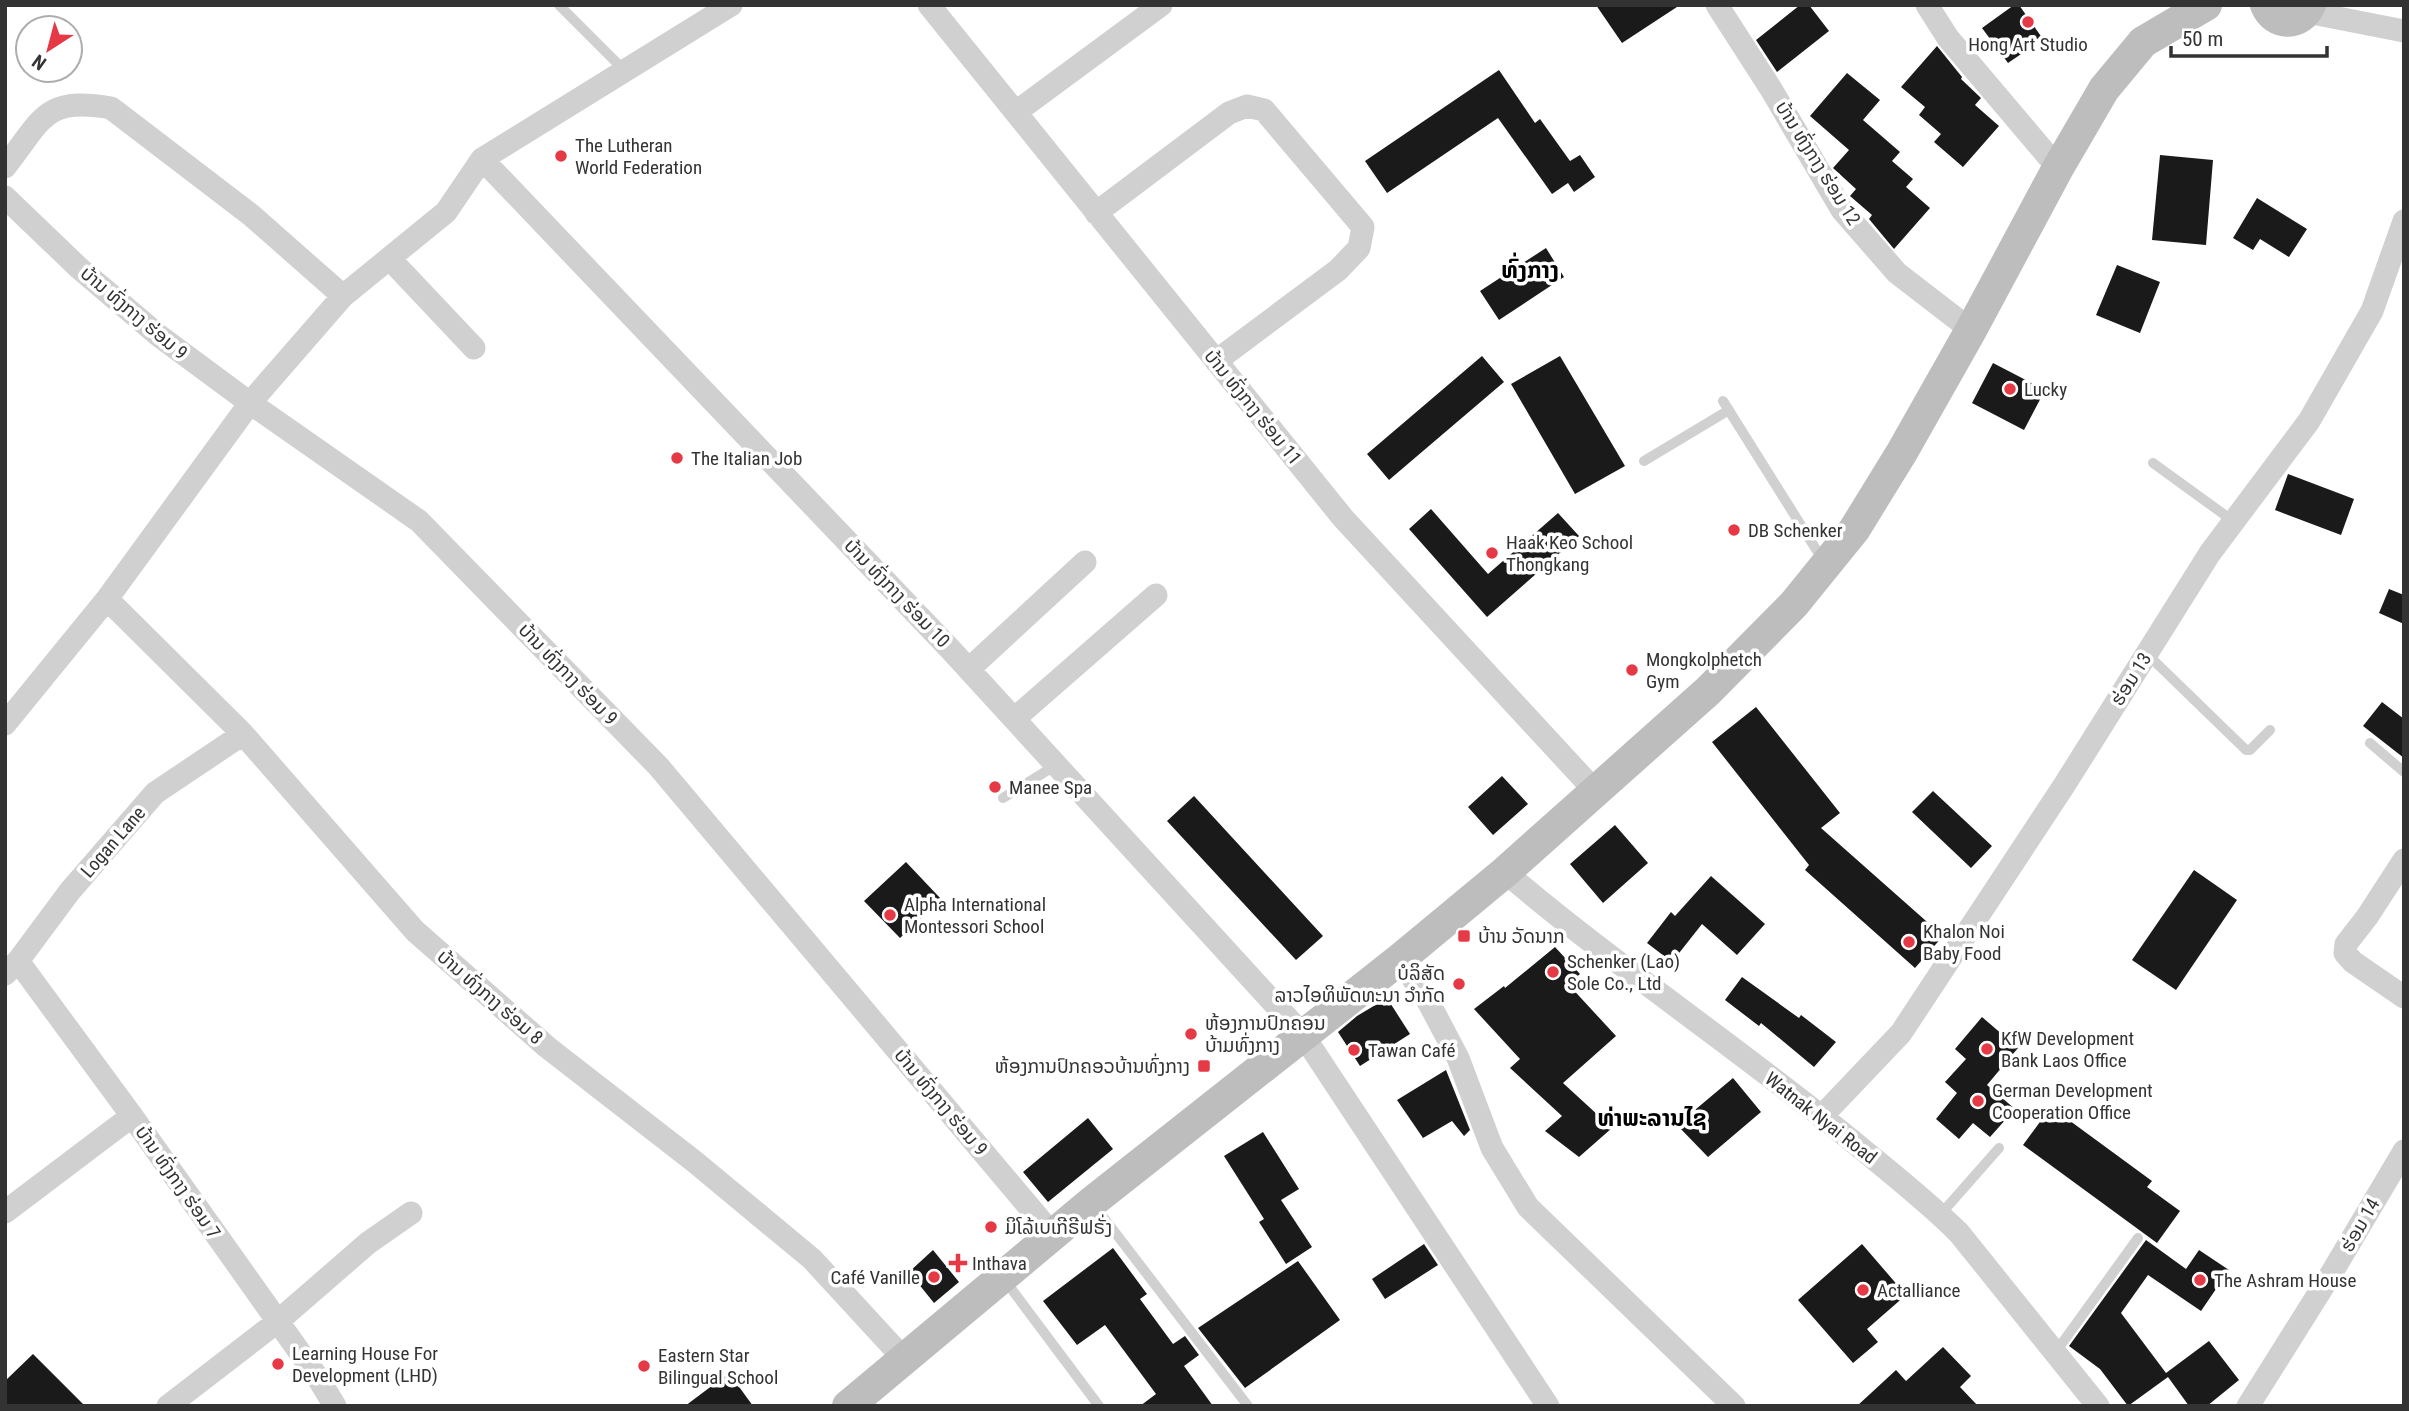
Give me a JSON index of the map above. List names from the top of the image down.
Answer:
{
  "streets": {
    "street": [
      "ບ້ານ ທົ່ງກາງ ຮ່ອມ 12",
      "ບ້ານ ທົ່ງກາງ ຮ່ອມ 9",
      "ບ້ານ ທົ່ງກາງ ຮ່ອມ 11",
      "ບ້ານ ທົ່ງກາງ ຮ່ອມ 10",
      "ຮ່ອມ 13",
      "Logan Lane",
      "ບ້ານ ທົ່ງກາງ ຮ່ອມ 8",
      "Watnak Nyai Road",
      "ບ້ານ ທົ່ງກາງ ຮ່ອມ 7",
      "ຮ່ອມ 14"
    ]
  },
  "crossings": [
    ["ຮ່ອມ 13", "Watnak Nyai Road"],
    ["Logan Lane", "ບ້ານ ທົ່ງກາງ ຮ່ອມ 8"],
    ["Logan Lane", "ບ້ານ ທົ່ງກາງ ຮ່ອມ 7"]
  ],
  "districts": ["ທົ່ງກາງ", "ທ່າພະລານໄຊ"],
  "places": {
    "other": [
      "Hong Art Studio",
      "The Lutheran World Federation",
      "Lucky",
      "The Italian Job",
      "DB Schenker",
      "Haak Keo School Thongkang",
      "Mongkolphetch Gym",
      "Manee Spa",
      "Alpha International Montessori School",
      "Khalon Noi Baby Food",
      "Schenker (Lao) Sole Co., Ltd",
      "ບໍລິສັດ ລາວໄອທິພັດທະນາ ວຳກັດ",
      "ຫ້ອງການປົກຄອນ ບ້າມທົ່ງກາງ",
      "KfW Development Bank Laos Office",
      "Tawan Café",
      "German Development Cooperation Office",
      "ມິໂລ້ເບເກີຣີຟຣັ່ງ",
      "Café Vanille",
      "The Ashram House",
      "Actalliance",
      "Learning House For Development (LHD)",
      "Eastern Star Bilingual School"
    ],
    "transit": ["ບ້ານ ວັດນາກ", "ຫ້ອງການປົກຄອວບ້ານທົ່ງກາງ"],
    "health": ["Inthava"]
  },
  "scale_bar": "50 m",
  "north": "bottom left"
}
